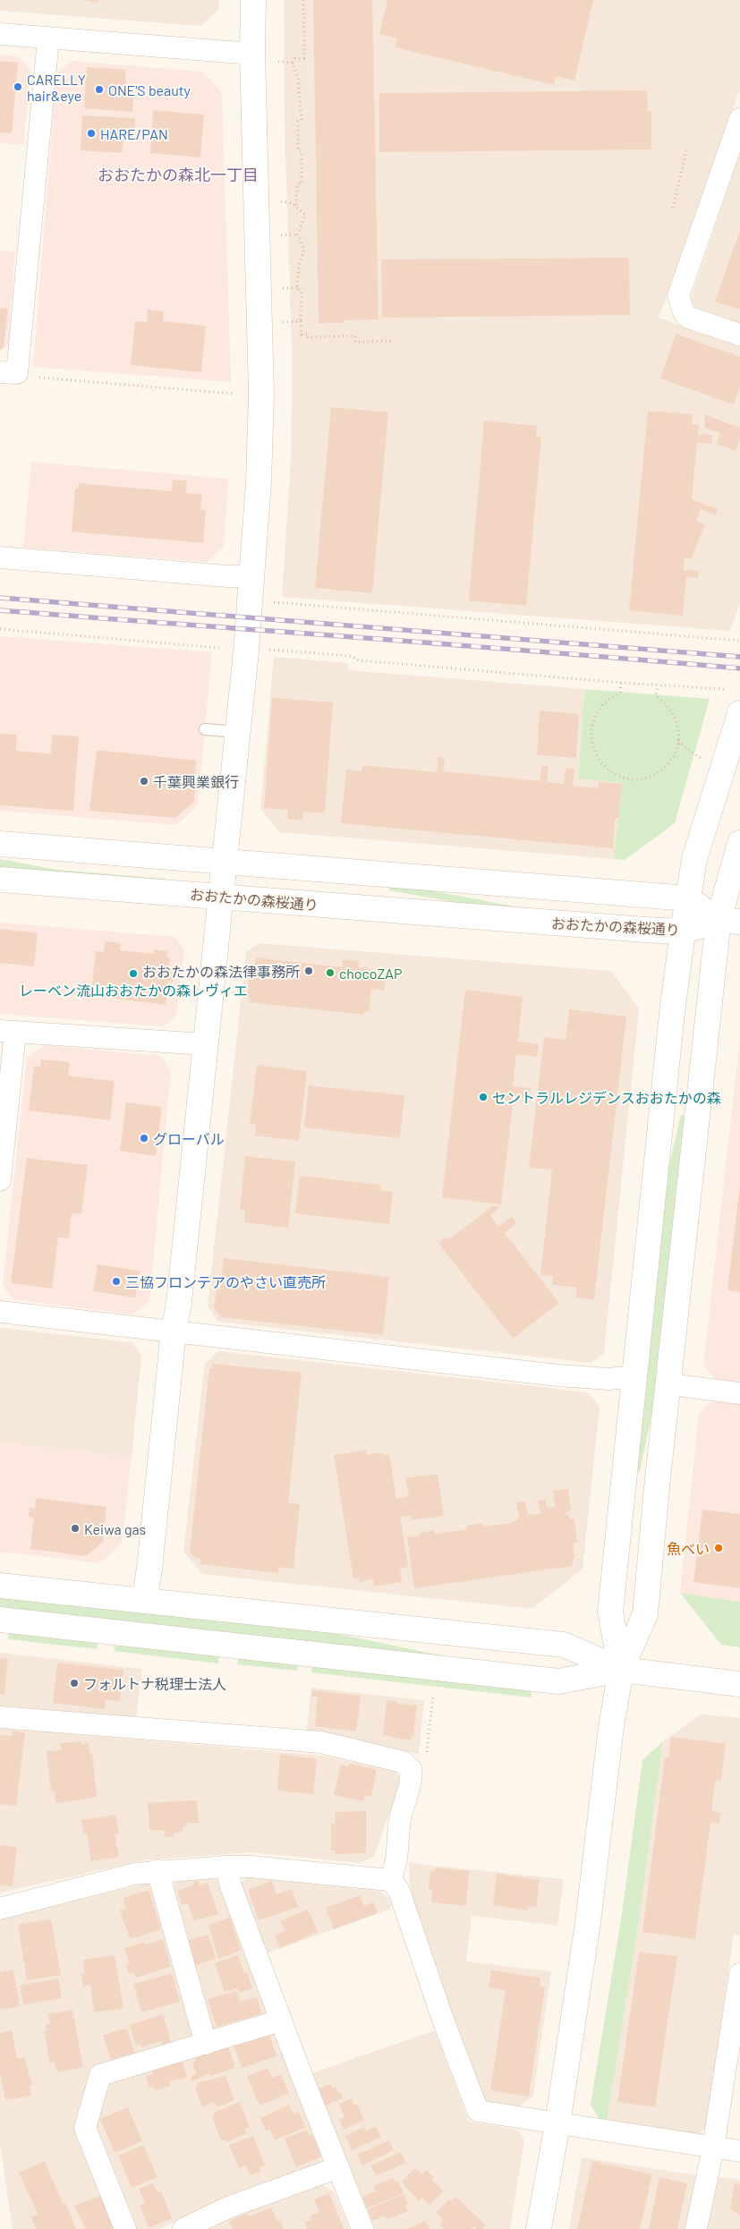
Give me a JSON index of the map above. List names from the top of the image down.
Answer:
{
  "streets": {
    "street": ["おおたかの森桜通り"]
  },
  "districts": ["おおたかの森北一丁目"],
  "places": [
    "CARELLY hair&eye",
    "ONE'S beauty",
    "HARE/PAN",
    "千葉興業銀行",
    "おおたかの森法律事務所",
    "chocoZAP",
    "レーベン流山おおたかの森レヴィエ",
    "セントラルレジデンスおおたかの森",
    "グローバル",
    "三協フロンテアのやさい直売所",
    "Keiwa gas",
    "魚べい",
    "フォルトナ税理士法人"
  ]
}
